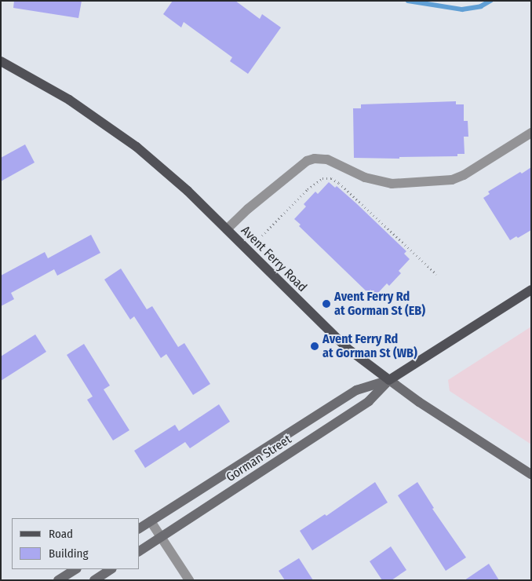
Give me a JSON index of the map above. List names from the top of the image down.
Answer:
{
  "streets": {
    "main road": ["Avent Ferry Road", "Gorman Street"]
  },
  "crossings": [
    ["Avent Ferry Road", "Gorman Street"]
  ],
  "places": ["Avent Ferry Rd at Gorman St (EB)", "Avent Ferry Rd at Gorman St (WB)"],
  "legend": ["Road", "Building"]
}
